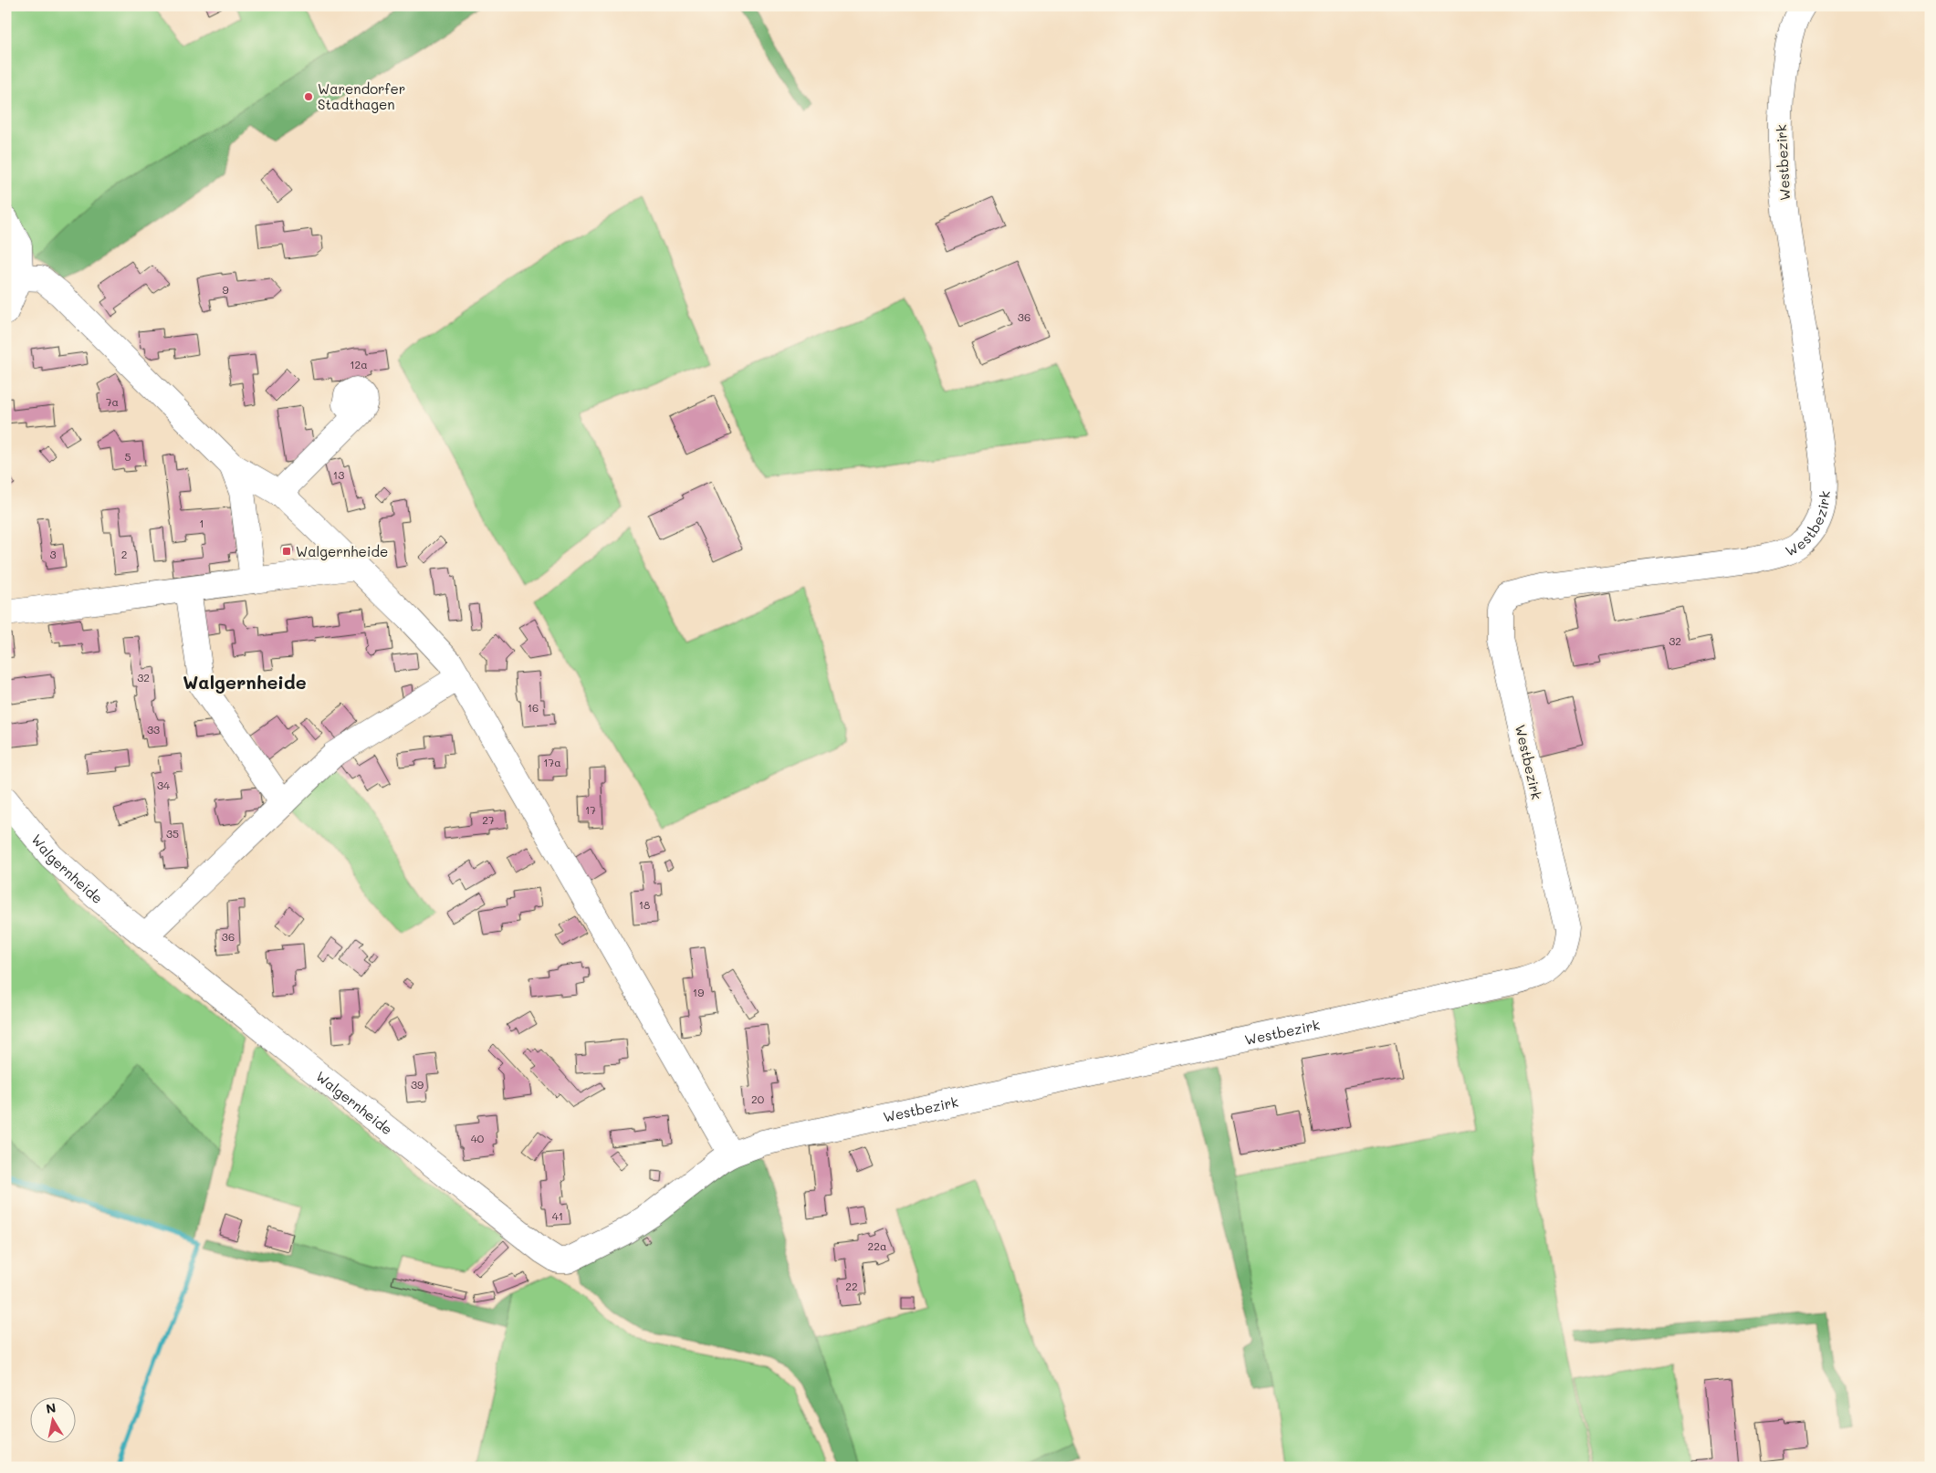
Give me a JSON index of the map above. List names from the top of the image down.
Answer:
{
  "streets": {
    "street": ["Westbezirk", "Walgernheide"]
  },
  "crossings": [
    ["Westbezirk", "Walgernheide"]
  ],
  "districts": ["Walgernheide"],
  "places": {
    "other": ["Warendorfer Stadthagen"],
    "transit": ["Walgernheide"]
  },
  "house_numbers": [
    "9",
    "36",
    "12a",
    "7a",
    "5",
    "13",
    "1",
    "3",
    "2",
    "32",
    "32",
    "16",
    "33",
    "17a",
    "34",
    "17",
    "27",
    "35",
    "18",
    "36",
    "19",
    "39",
    "20",
    "40",
    "41",
    "22a",
    "22"
  ],
  "north": "top"
}
